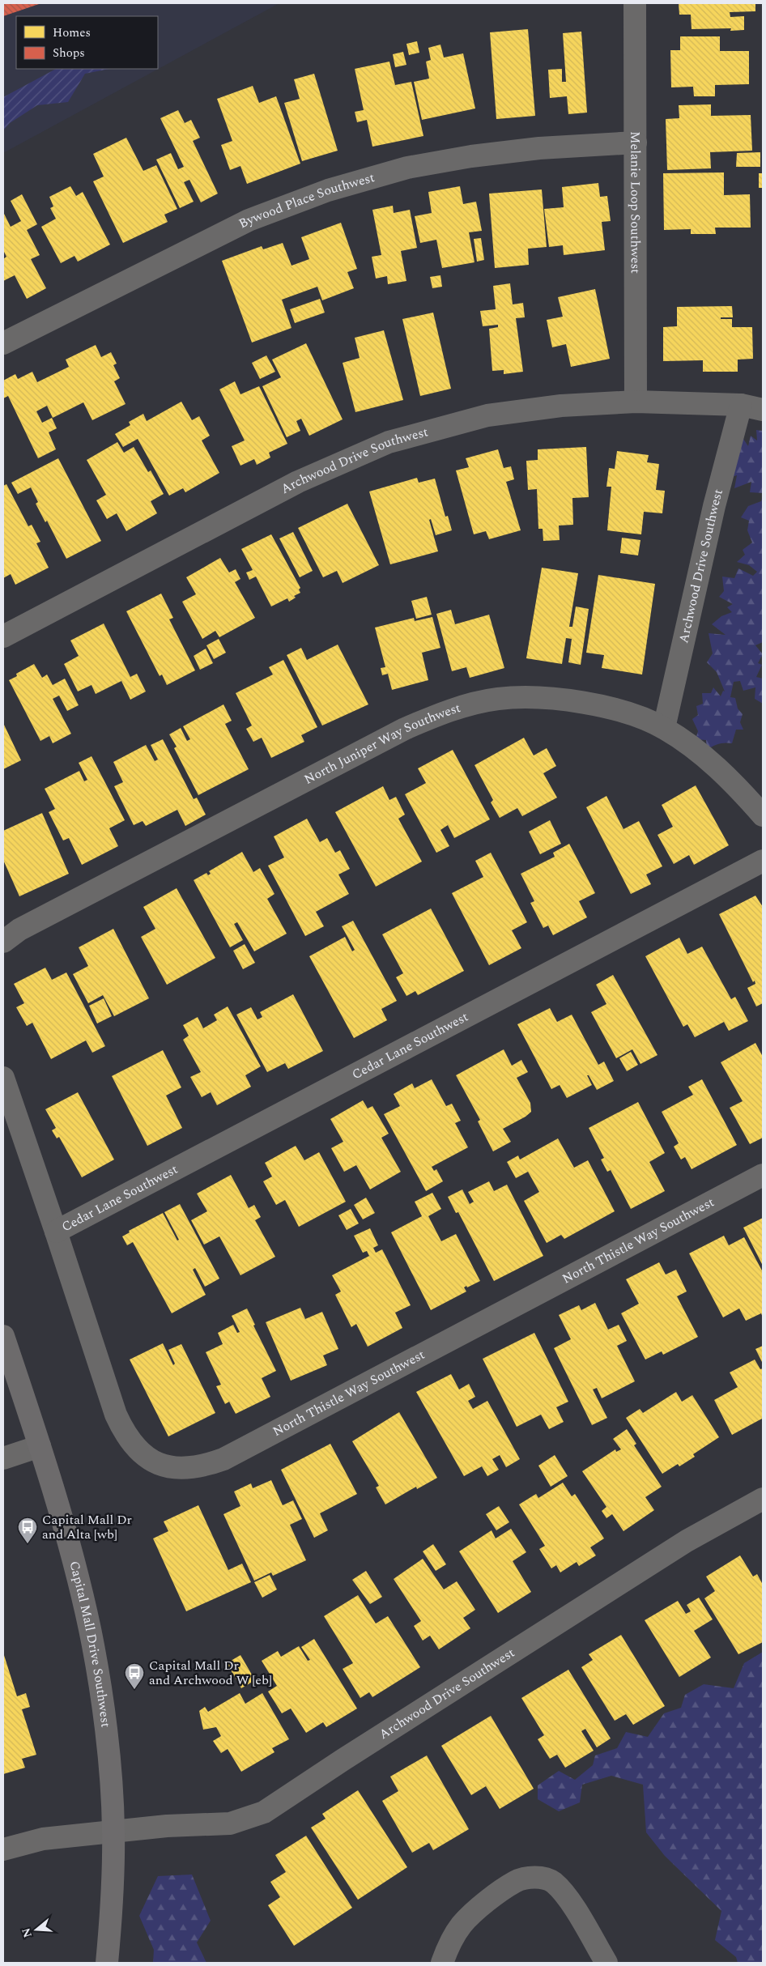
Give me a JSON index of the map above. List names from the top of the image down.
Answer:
{
  "streets": {
    "street": [
      "Bywood Place Southwest",
      "Melanie Loop Southwest",
      "Archwood Drive Southwest",
      "North Juniper Way Southwest",
      "Cedar Lane Southwest",
      "North Thistle Way Southwest",
      "Capital Mall Drive Southwest"
    ]
  },
  "crossings": [
    ["Bywood Place Southwest", "Melanie Loop Southwest"],
    ["Melanie Loop Southwest", "Archwood Drive Southwest"],
    ["Archwood Drive Southwest", "North Juniper Way Southwest"],
    ["Archwood Drive Southwest", "Capital Mall Drive Southwest"],
    ["Cedar Lane Southwest", "North Thistle Way Southwest"]
  ],
  "places": {
    "bus stop": ["Capital Mall Dr and Alta [wb]", "Capital Mall Dr and Archwood W [eb]"]
  },
  "legend": ["Homes", "Shops"],
  "north": "left"
}
